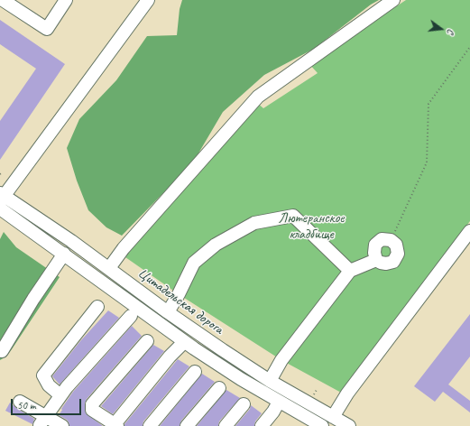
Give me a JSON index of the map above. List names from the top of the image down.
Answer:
{
  "streets": {
    "street": ["Цитадельская дорога"]
  },
  "parks": ["Лютеранское кладбище"],
  "scale_bar": "50 m",
  "north": "right"
}
